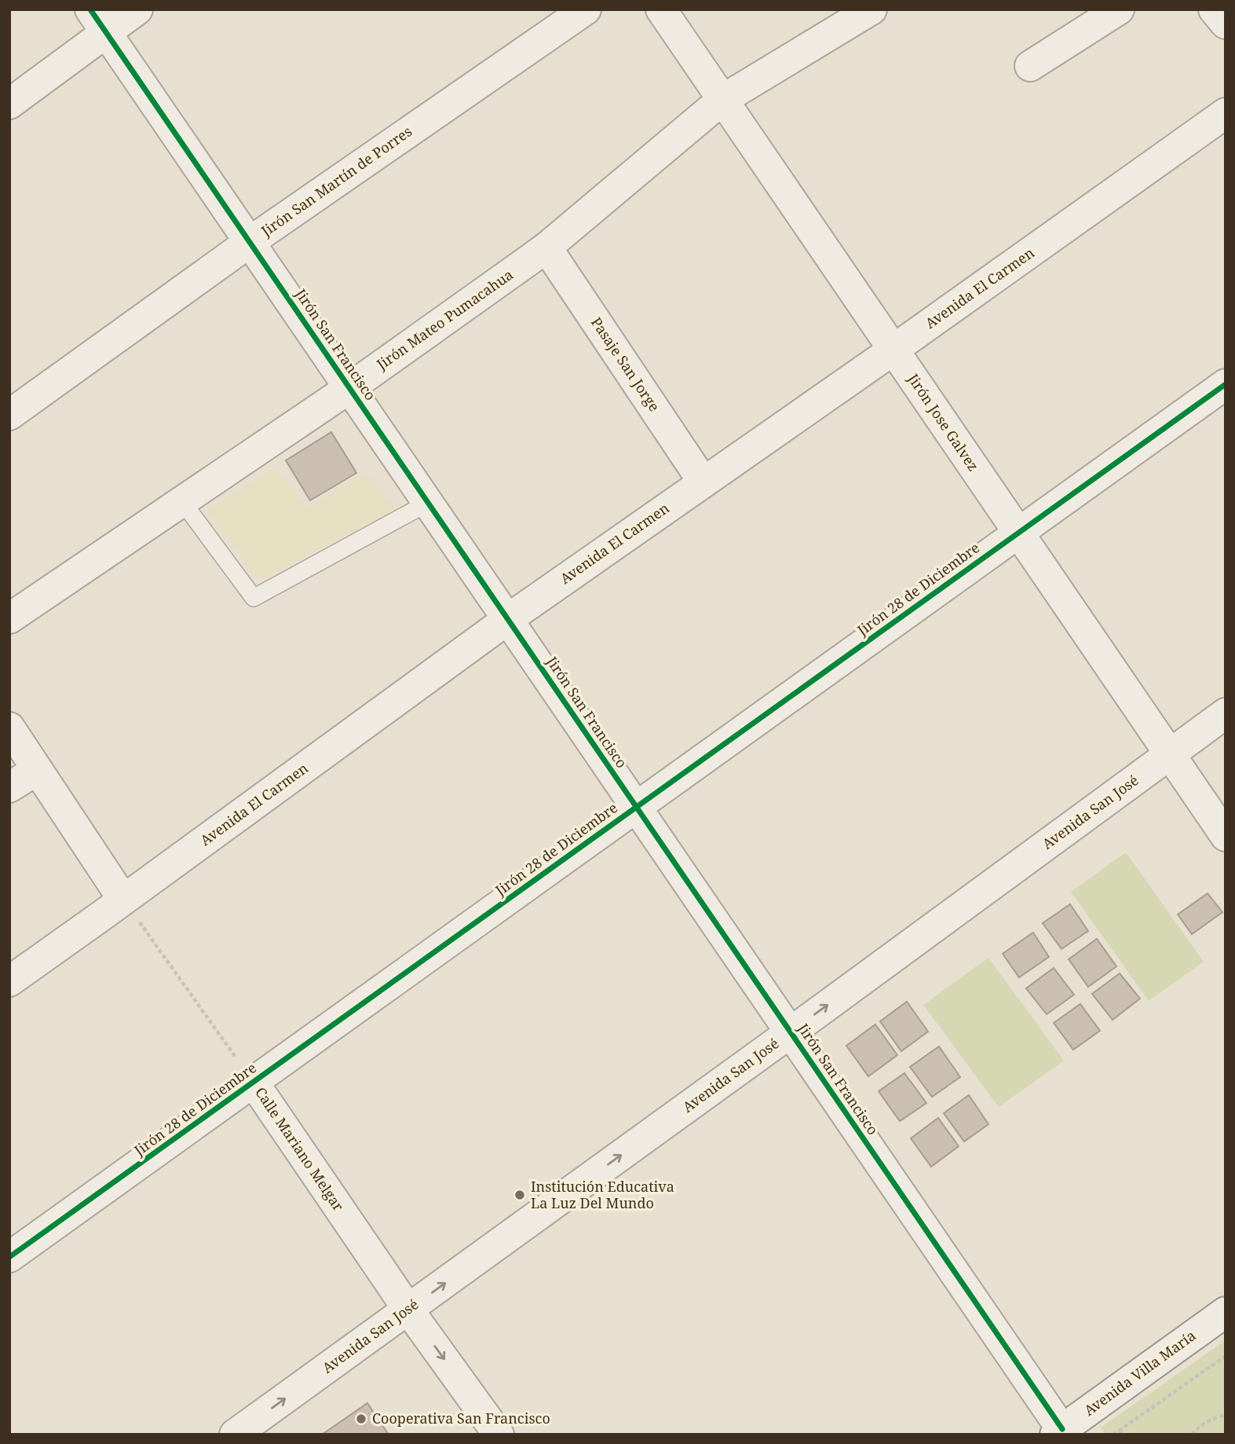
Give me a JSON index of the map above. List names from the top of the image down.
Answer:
{
  "streets": {
    "street": [
      "Jirón San Martín de Porres",
      "Avenida El Carmen",
      "Jirón Mateo Pumacahua",
      "Jirón San Francisco",
      "Pasaje San Jorge",
      "Jirón Jose Galvez",
      "Jirón 28 de Diciembre",
      "Avenida San José",
      "Calle Mariano Melgar",
      "Avenida Villa María"
    ]
  },
  "crossings": [
    ["Jirón San Martín de Porres", "Jirón San Francisco"],
    ["Avenida El Carmen", "Jirón San Francisco"],
    ["Avenida El Carmen", "Pasaje San Jorge"],
    ["Avenida El Carmen", "Jirón Jose Galvez"],
    ["Avenida El Carmen", "Calle Mariano Melgar"],
    ["Jirón Mateo Pumacahua", "Jirón San Francisco"],
    ["Jirón Mateo Pumacahua", "Pasaje San Jorge"],
    ["Jirón Mateo Pumacahua", "Jirón Jose Galvez"],
    ["Jirón San Francisco", "Jirón 28 de Diciembre"],
    ["Jirón San Francisco", "Avenida San José"],
    ["Jirón San Francisco", "Avenida Villa María"],
    ["Jirón Jose Galvez", "Jirón 28 de Diciembre"],
    ["Jirón Jose Galvez", "Avenida San José"],
    ["Jirón 28 de Diciembre", "Calle Mariano Melgar"],
    ["Avenida San José", "Calle Mariano Melgar"]
  ],
  "one_way": ["Avenida San José"],
  "places": ["Institución Educativa La Luz Del Mundo", "Cooperativa San Francisco"]
}
